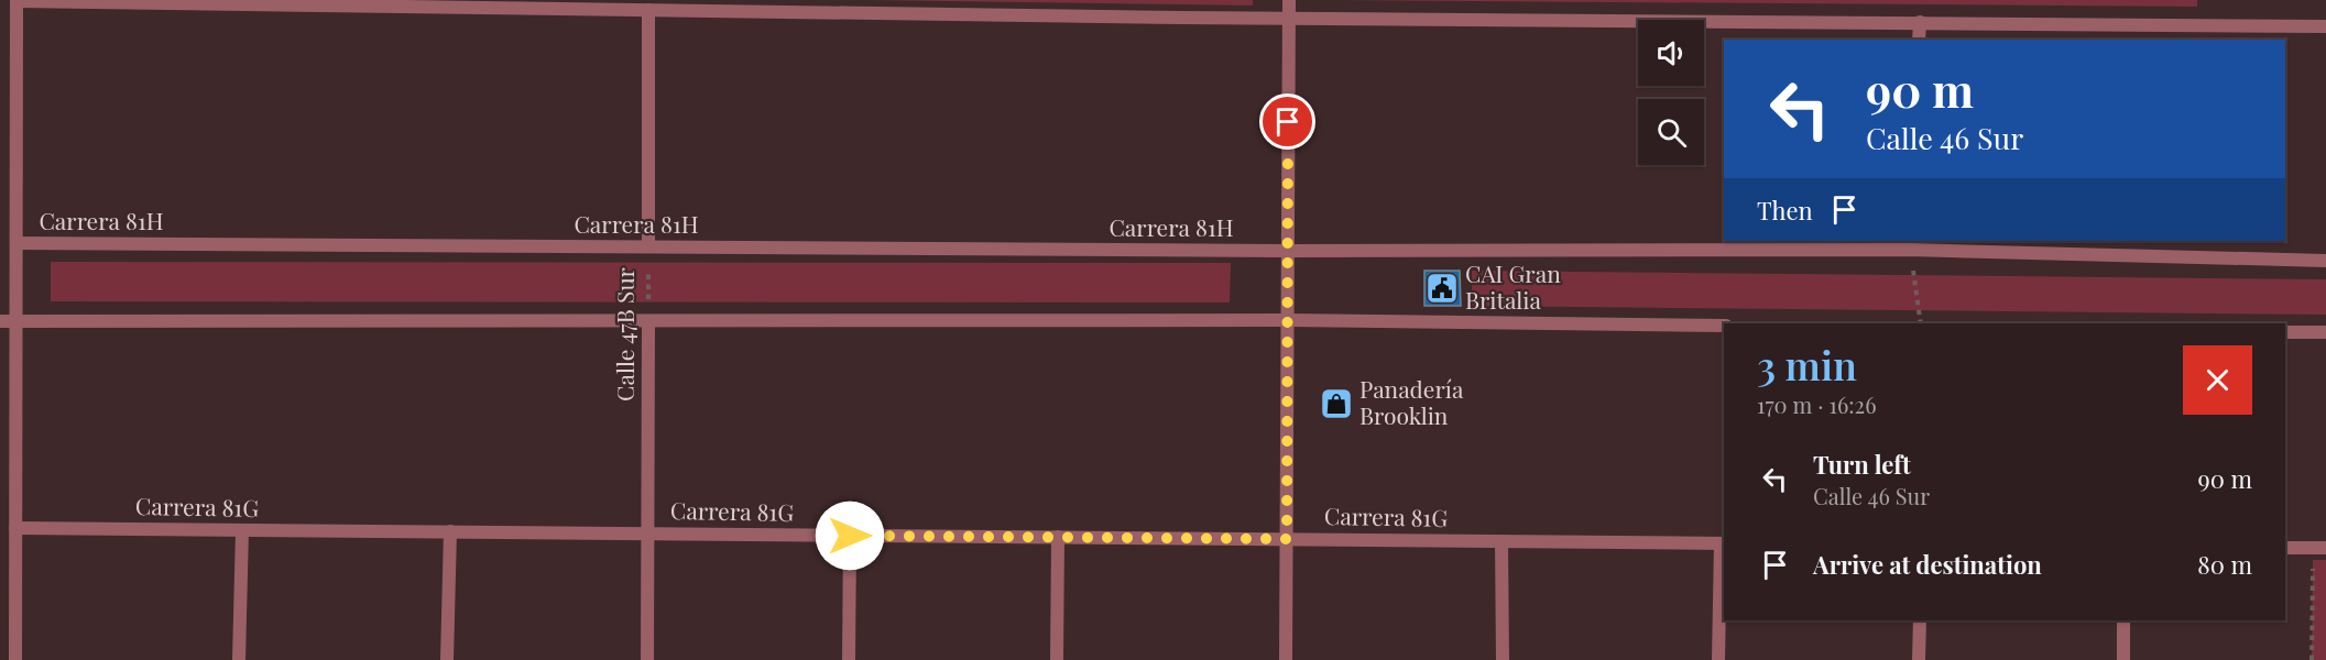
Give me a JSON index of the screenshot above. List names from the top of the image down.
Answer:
{
  "streets": {
    "street": ["Carrera 81H", "Calle 47B Sur", "Carrera 81G"]
  },
  "crossings": [
    ["Carrera 81H", "Calle 47B Sur"],
    ["Calle 47B Sur", "Carrera 81G"]
  ],
  "places": {
    "public building": ["CAI Gran Britalia"],
    "shop": ["Panadería Brooklin"]
  },
  "page": {
    "turn": ["90 m", "Calle 46 Sur"],
    "then": "Then",
    "heading": ["3 min", "170 m · 16:26"],
    "list": [
      {
        "name": "Turn left",
        "note": "Calle 46 Sur",
        "value": "90 m"
      },
      {
        "name": "Arrive at destination",
        "value": "80 m"
      }
    ]
  }
}
